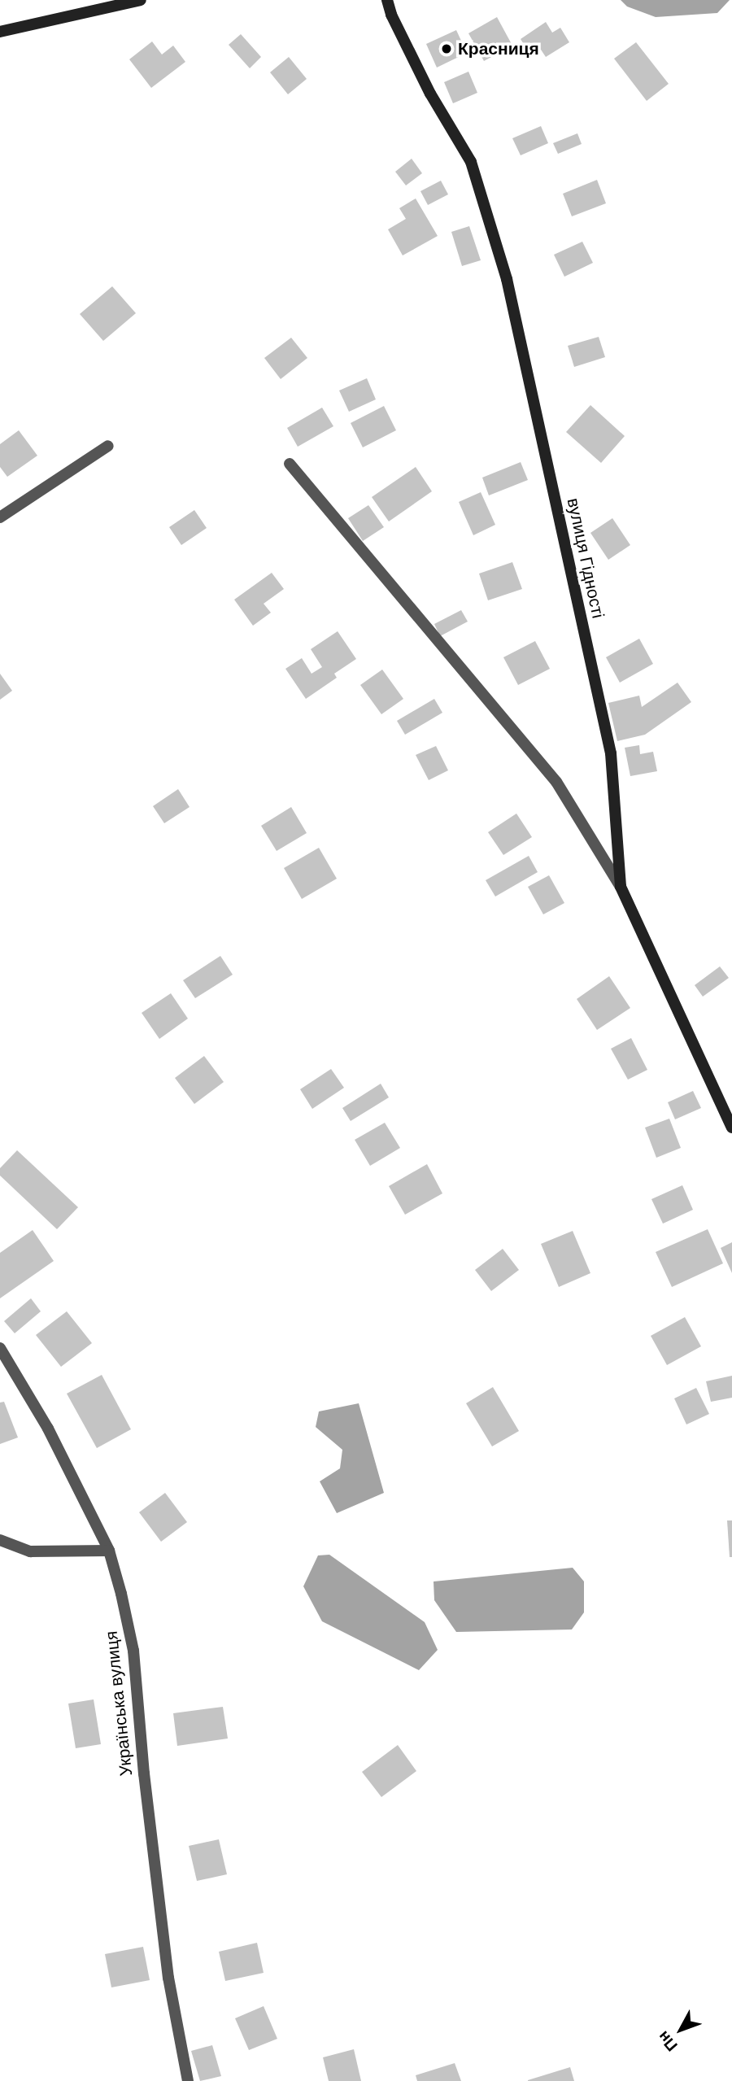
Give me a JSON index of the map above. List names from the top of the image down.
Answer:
{
  "streets": {
    "street": ["вулиця Гідності", "Українська вулиця"]
  },
  "places": ["Красниця"],
  "north": "bottom left"
}
